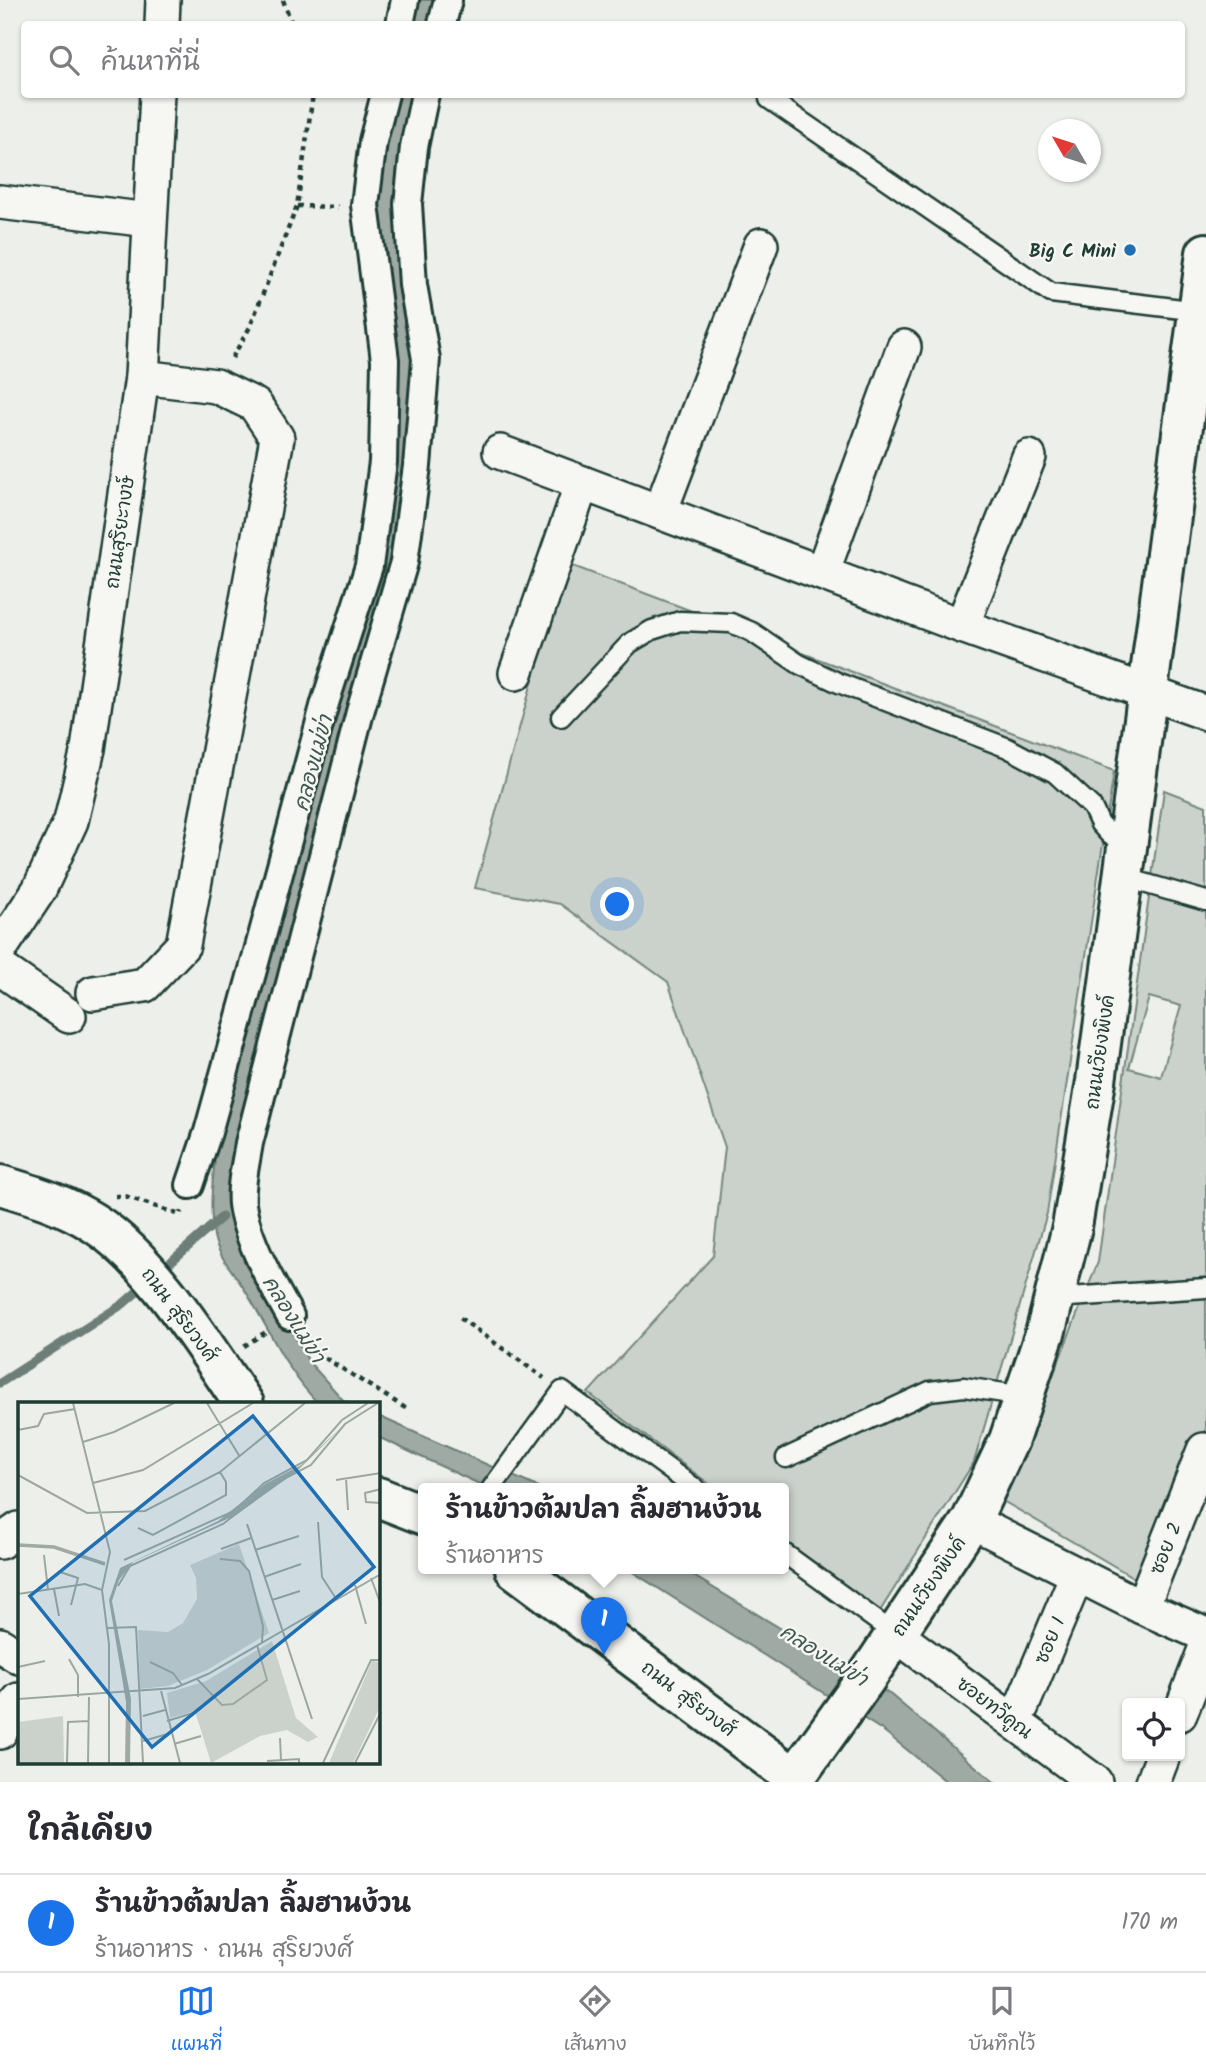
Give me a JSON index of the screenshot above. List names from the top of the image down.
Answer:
{
  "streets": {
    "street": [
      "ถนนสุริยะางษ์",
      "ถนนเวียงพิงค์",
      "ถนน สุริยวงศ์",
      "ซอย 2",
      "ซอย 1",
      "ซอยทวีคูณ"
    ]
  },
  "crossings": [
    ["ถนนเวียงพิงค์", "ถนน สุริยวงศ์"],
    ["ถนนเวียงพิงค์", "ซอยทวีคูณ"]
  ],
  "water": ["คลองแม่ข่า"],
  "places": ["Big C Mini"],
  "north": "top left",
  "page": {
    "search": "ค้นหาที่นี่",
    "popup": ["ร้านข้าวต้มปลา ลิ้มฮานง้วน", "ร้านอาหาร"],
    "pins": "1",
    "heading": "ใกล้เคียง",
    "list": [
      {
        "mark": "1",
        "name": "ร้านข้าวต้มปลา ลิ้มฮานง้วน",
        "note": "ร้านอาหาร · ถนน สุริยวงศ์",
        "value": "170 m"
      }
    ],
    "nav": ["แผนที่", "เส้นทาง", "บันทึกไว้"]
  }
}
